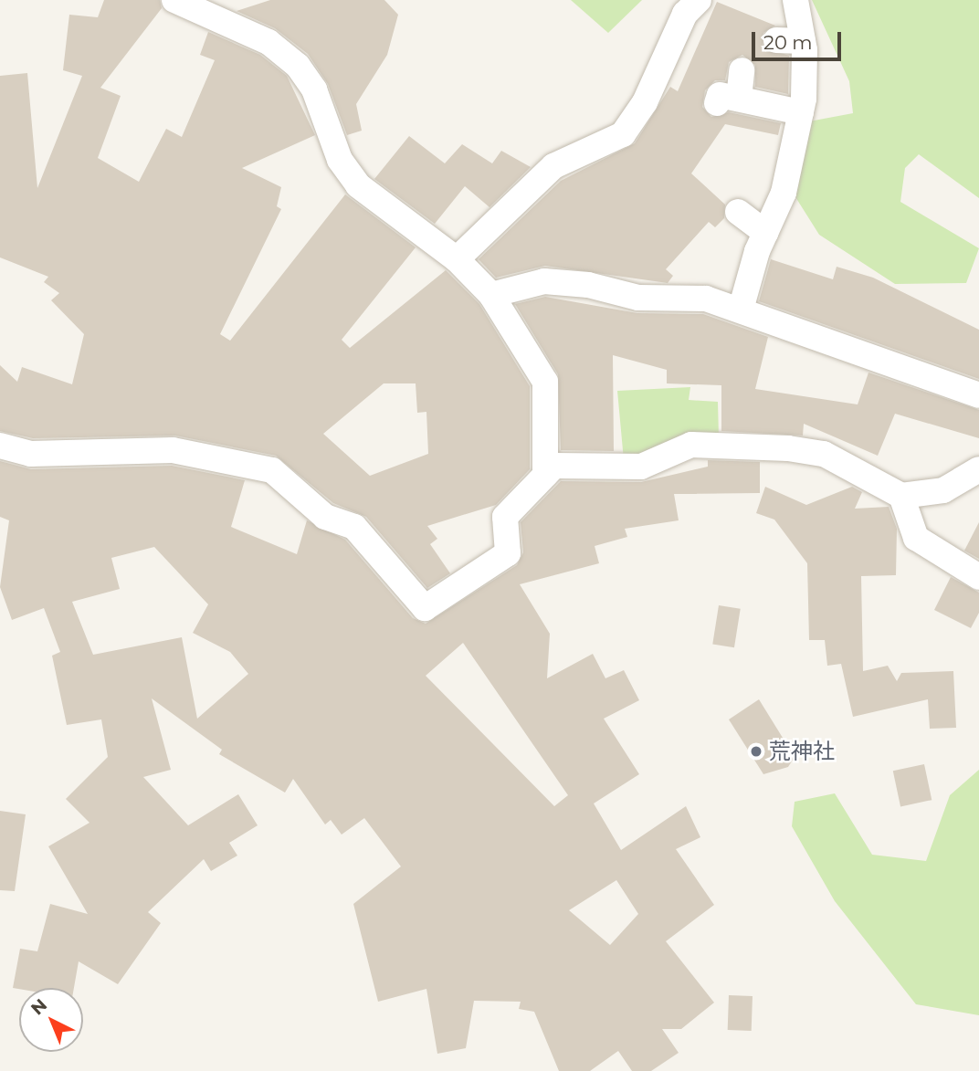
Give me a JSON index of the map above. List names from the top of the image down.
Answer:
{
  "places": ["荒神社"],
  "scale_bar": "20 m",
  "north": "top left"
}
